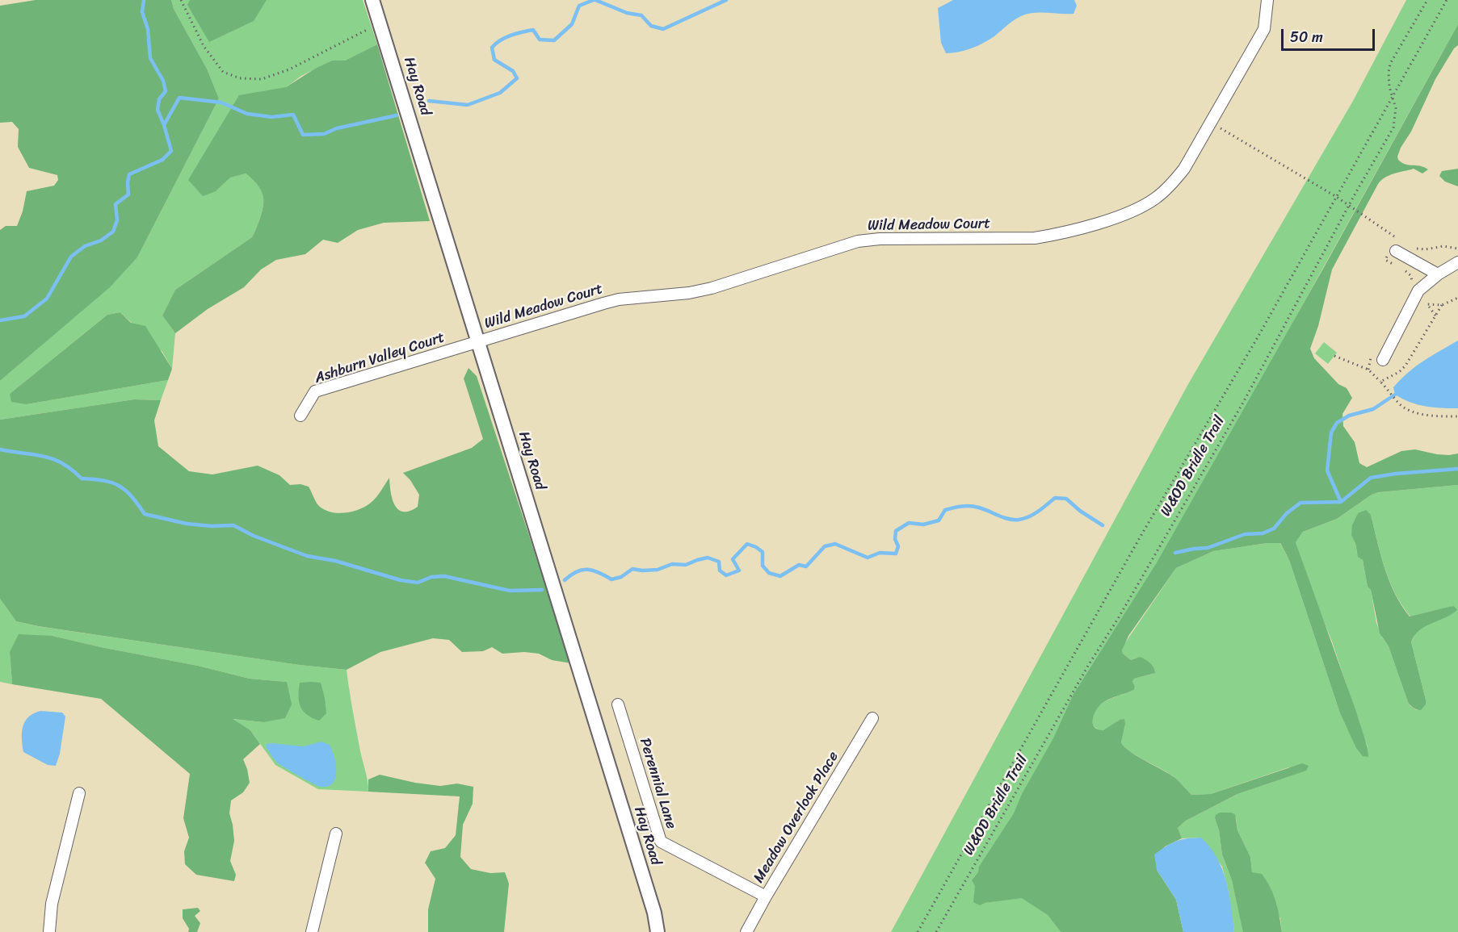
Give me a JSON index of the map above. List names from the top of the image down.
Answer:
{
  "streets": {
    "street": [
      "Hay Road",
      "Wild Meadow Court",
      "Ashburn Valley Court",
      "Perennial Lane",
      "Meadow Overlook Place"
    ],
    "path": ["W&OD Bridle Trail"]
  },
  "crossings": [
    ["Hay Road", "Wild Meadow Court"],
    ["Hay Road", "Ashburn Valley Court"],
    ["Wild Meadow Court", "Ashburn Valley Court"],
    ["Perennial Lane", "Meadow Overlook Place"]
  ],
  "scale_bar": "50 m"
}
